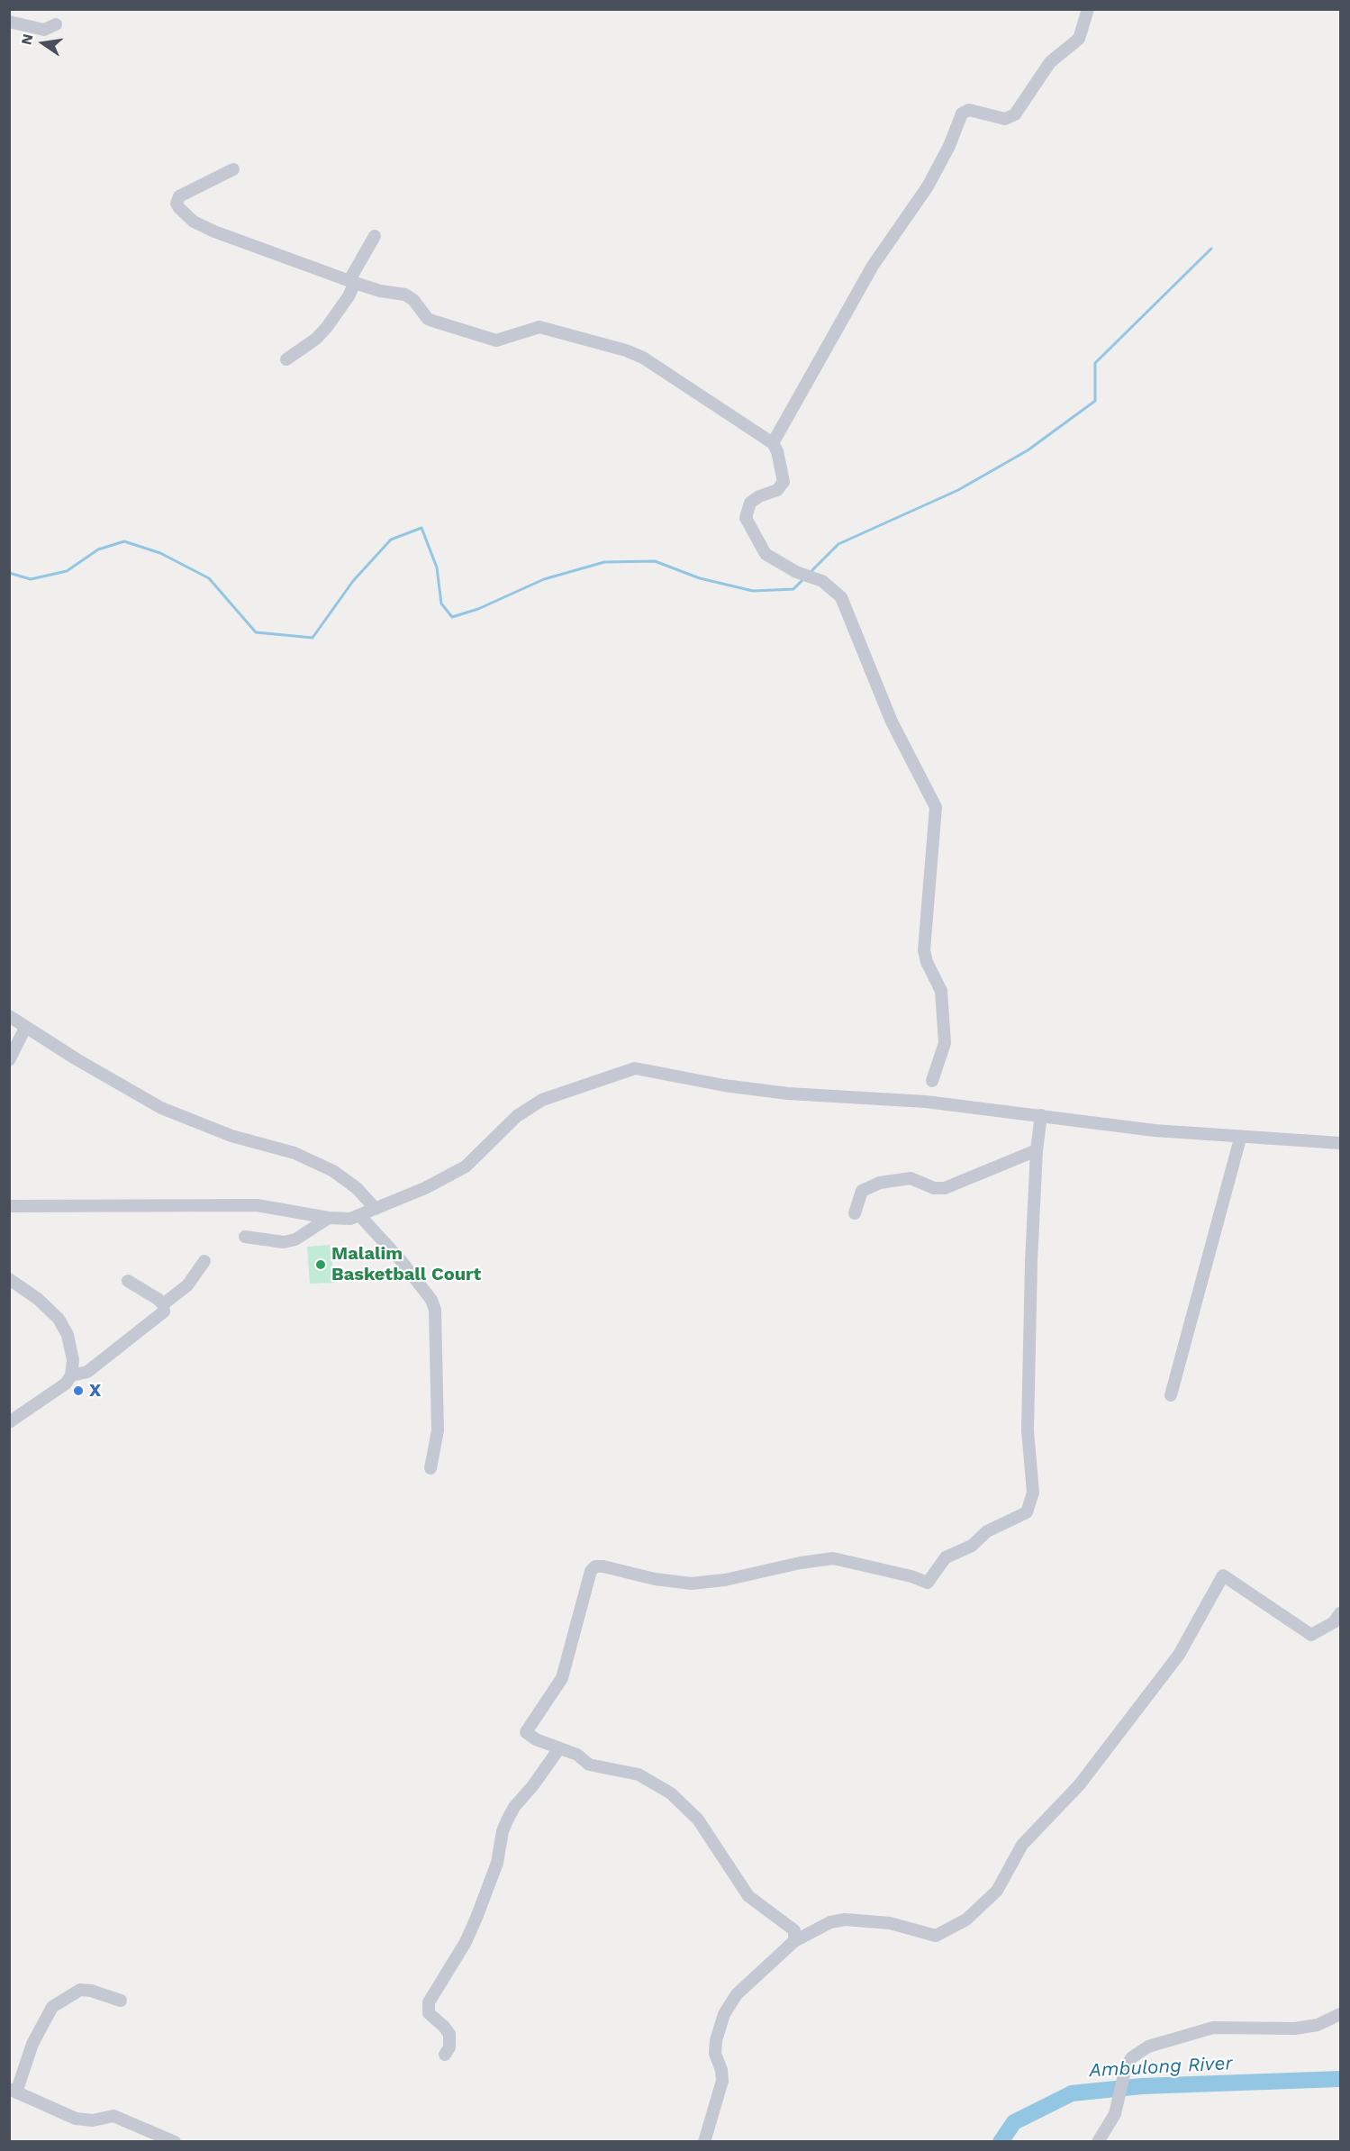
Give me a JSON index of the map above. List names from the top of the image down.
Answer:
{
  "water": ["Ambulong River"],
  "places": ["Malalim Basketball Court", "X"],
  "north": "left"
}
